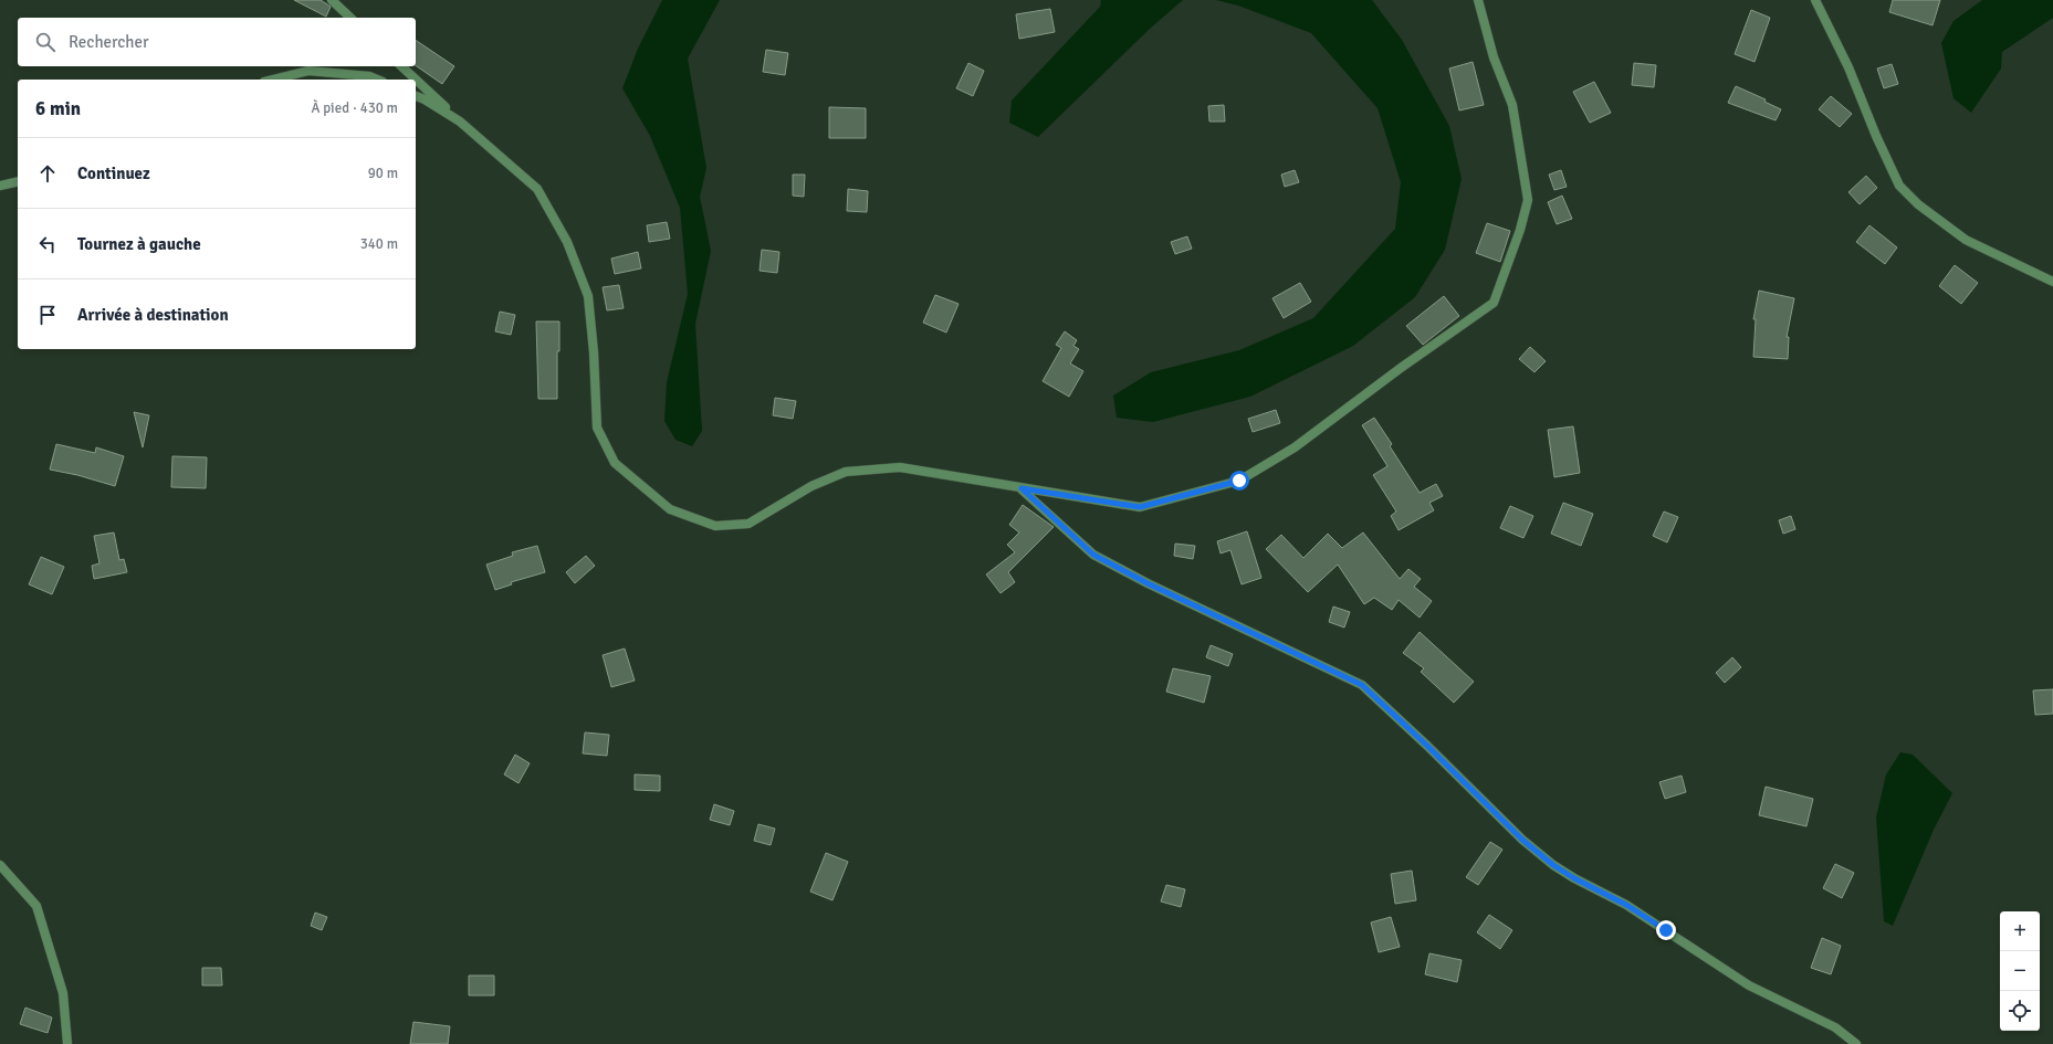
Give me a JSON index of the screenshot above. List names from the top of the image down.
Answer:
{
  "page": {
    "search": "Rechercher",
    "heading": ["6 min", "À pied · 430 m"],
    "list": [
      ["Continuez", "90 m"],
      ["Tournez à gauche", "340 m"],
      "Arrivée à destination"
    ],
    "map_buttons": ["+", "−"]
  }
}
